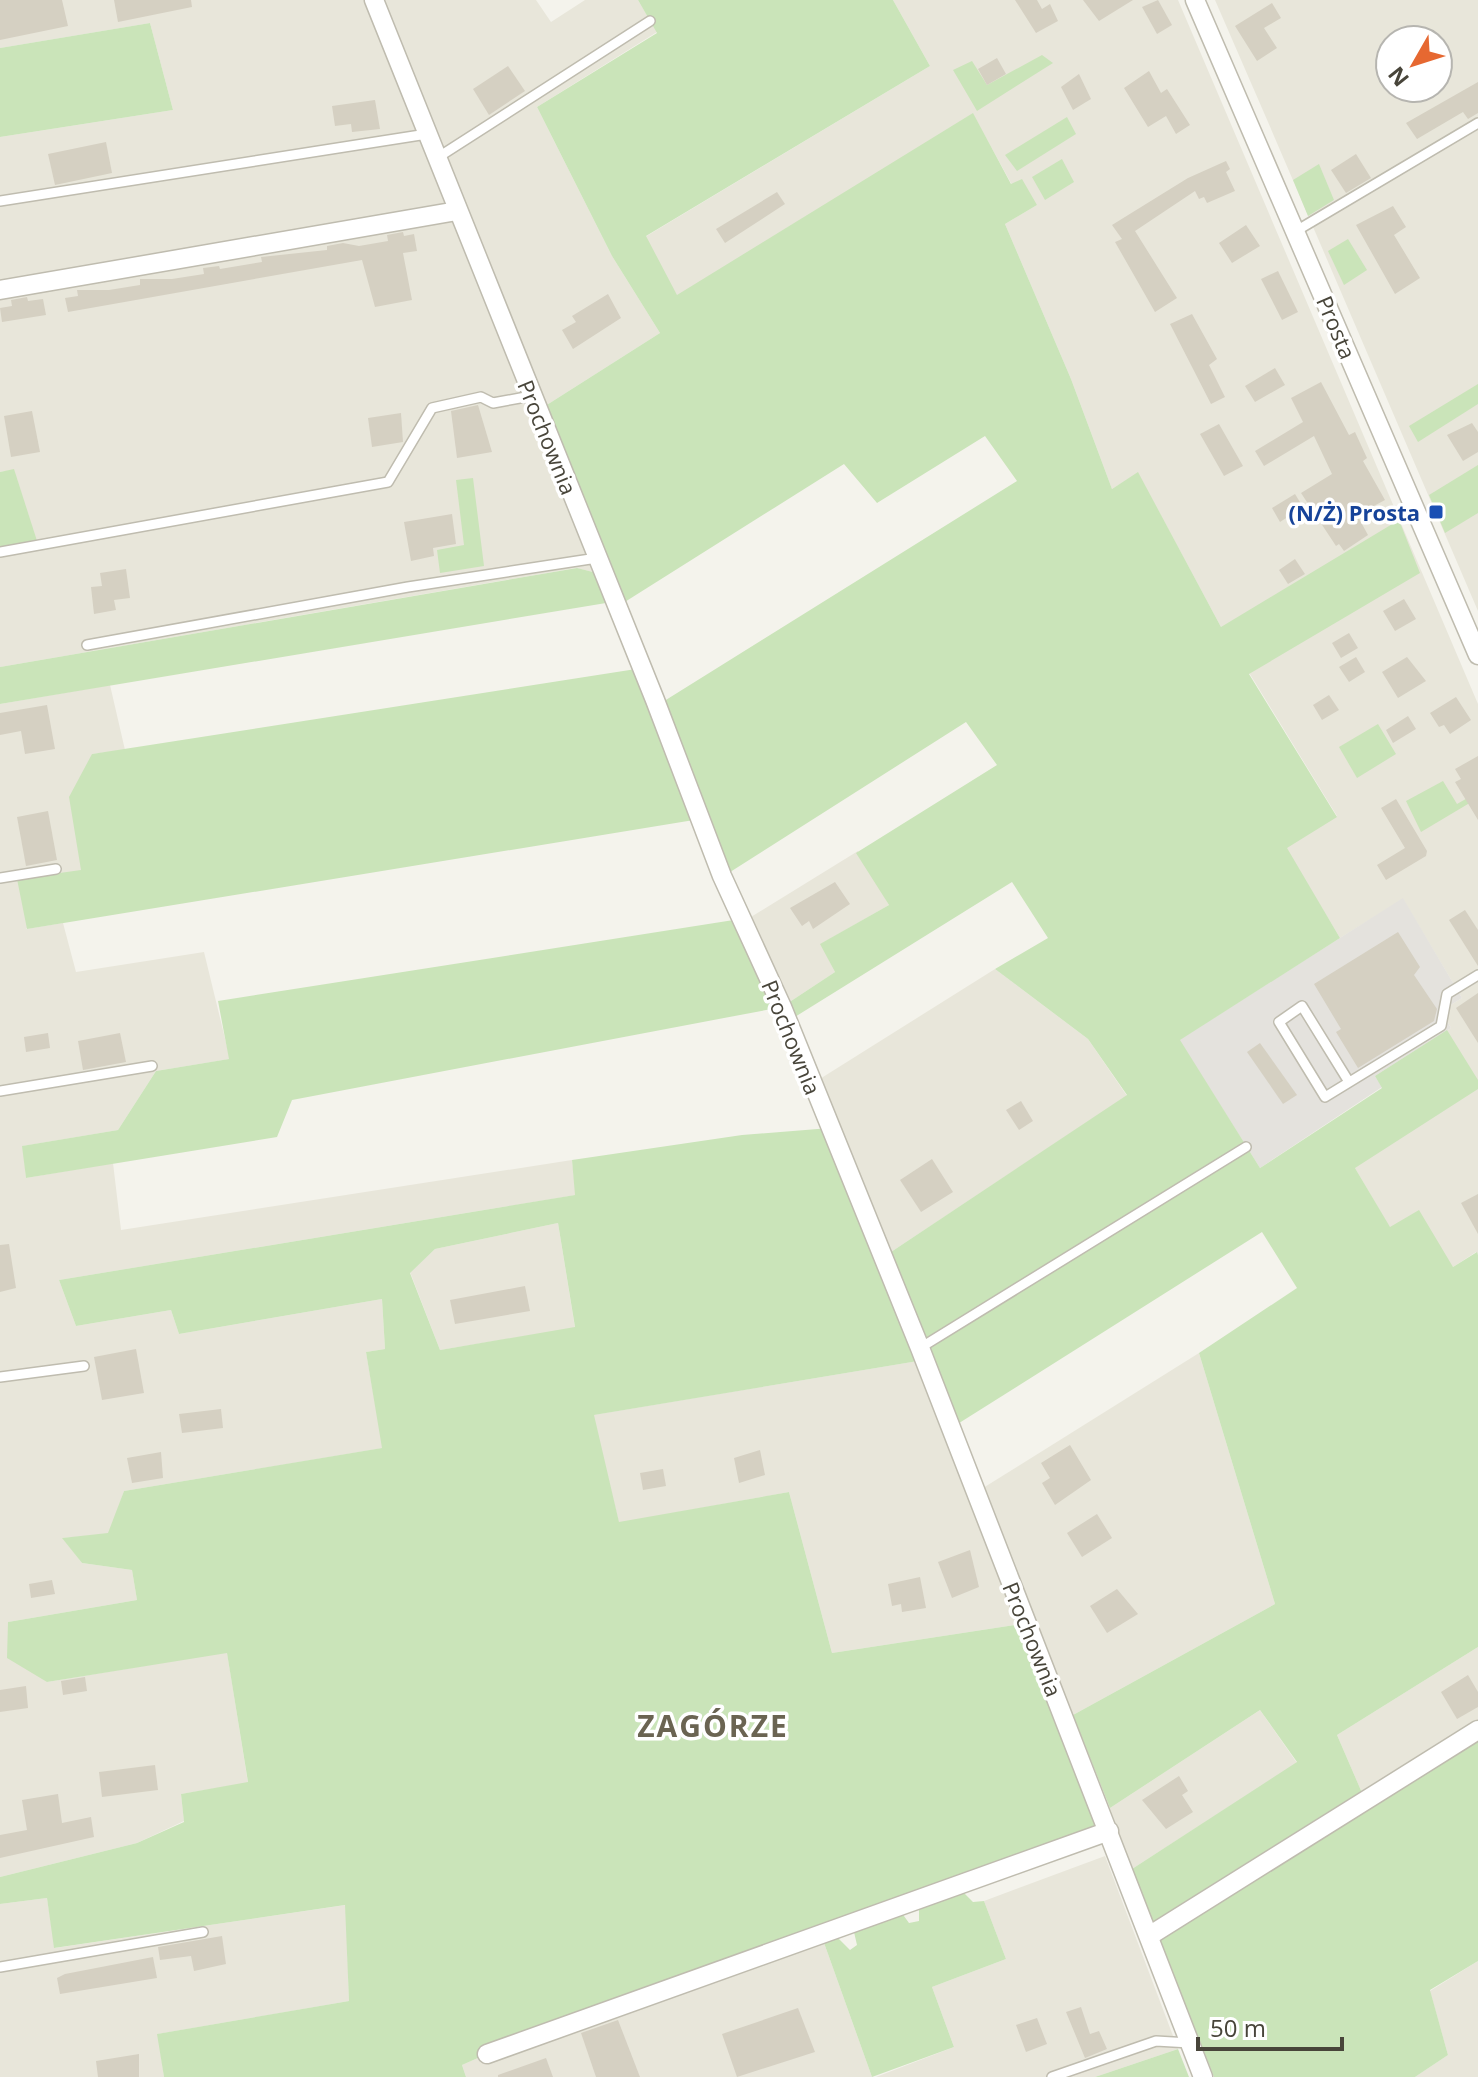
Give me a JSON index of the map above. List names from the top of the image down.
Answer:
{
  "streets": {
    "street": ["Prosta", "Prochownia"]
  },
  "districts": ["ZAGÓRZE"],
  "places": {
    "transit": ["(N/Ż) Prosta"]
  },
  "scale_bar": "50 m",
  "north": "bottom left"
}
